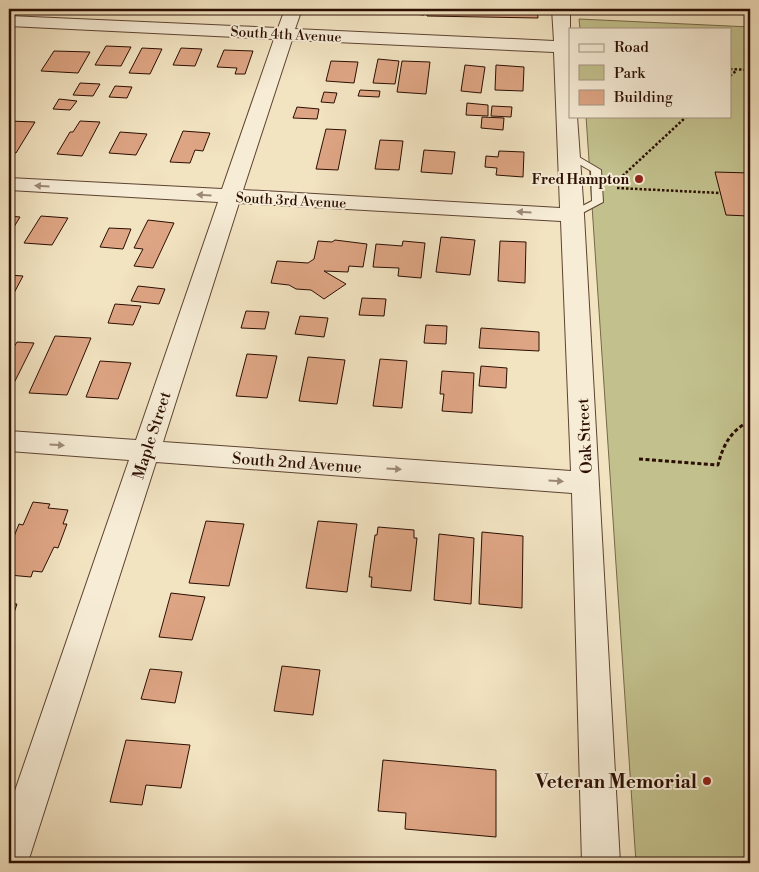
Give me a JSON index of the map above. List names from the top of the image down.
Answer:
{
  "streets": {
    "street": [
      "South 4th Avenue",
      "South 3rd Avenue",
      "Maple Street",
      "Oak Street",
      "South 2nd Avenue"
    ]
  },
  "crossings": [
    ["South 4th Avenue", "Maple Street"],
    ["South 4th Avenue", "Oak Street"],
    ["South 3rd Avenue", "Maple Street"],
    ["South 3rd Avenue", "Oak Street"],
    ["Maple Street", "South 2nd Avenue"],
    ["Oak Street", "South 2nd Avenue"]
  ],
  "one_way": ["South 3rd Avenue", "South 2nd Avenue"],
  "places": ["Fred Hampton", "Veteran Memorial"],
  "legend": ["Road", "Park", "Building"]
}
